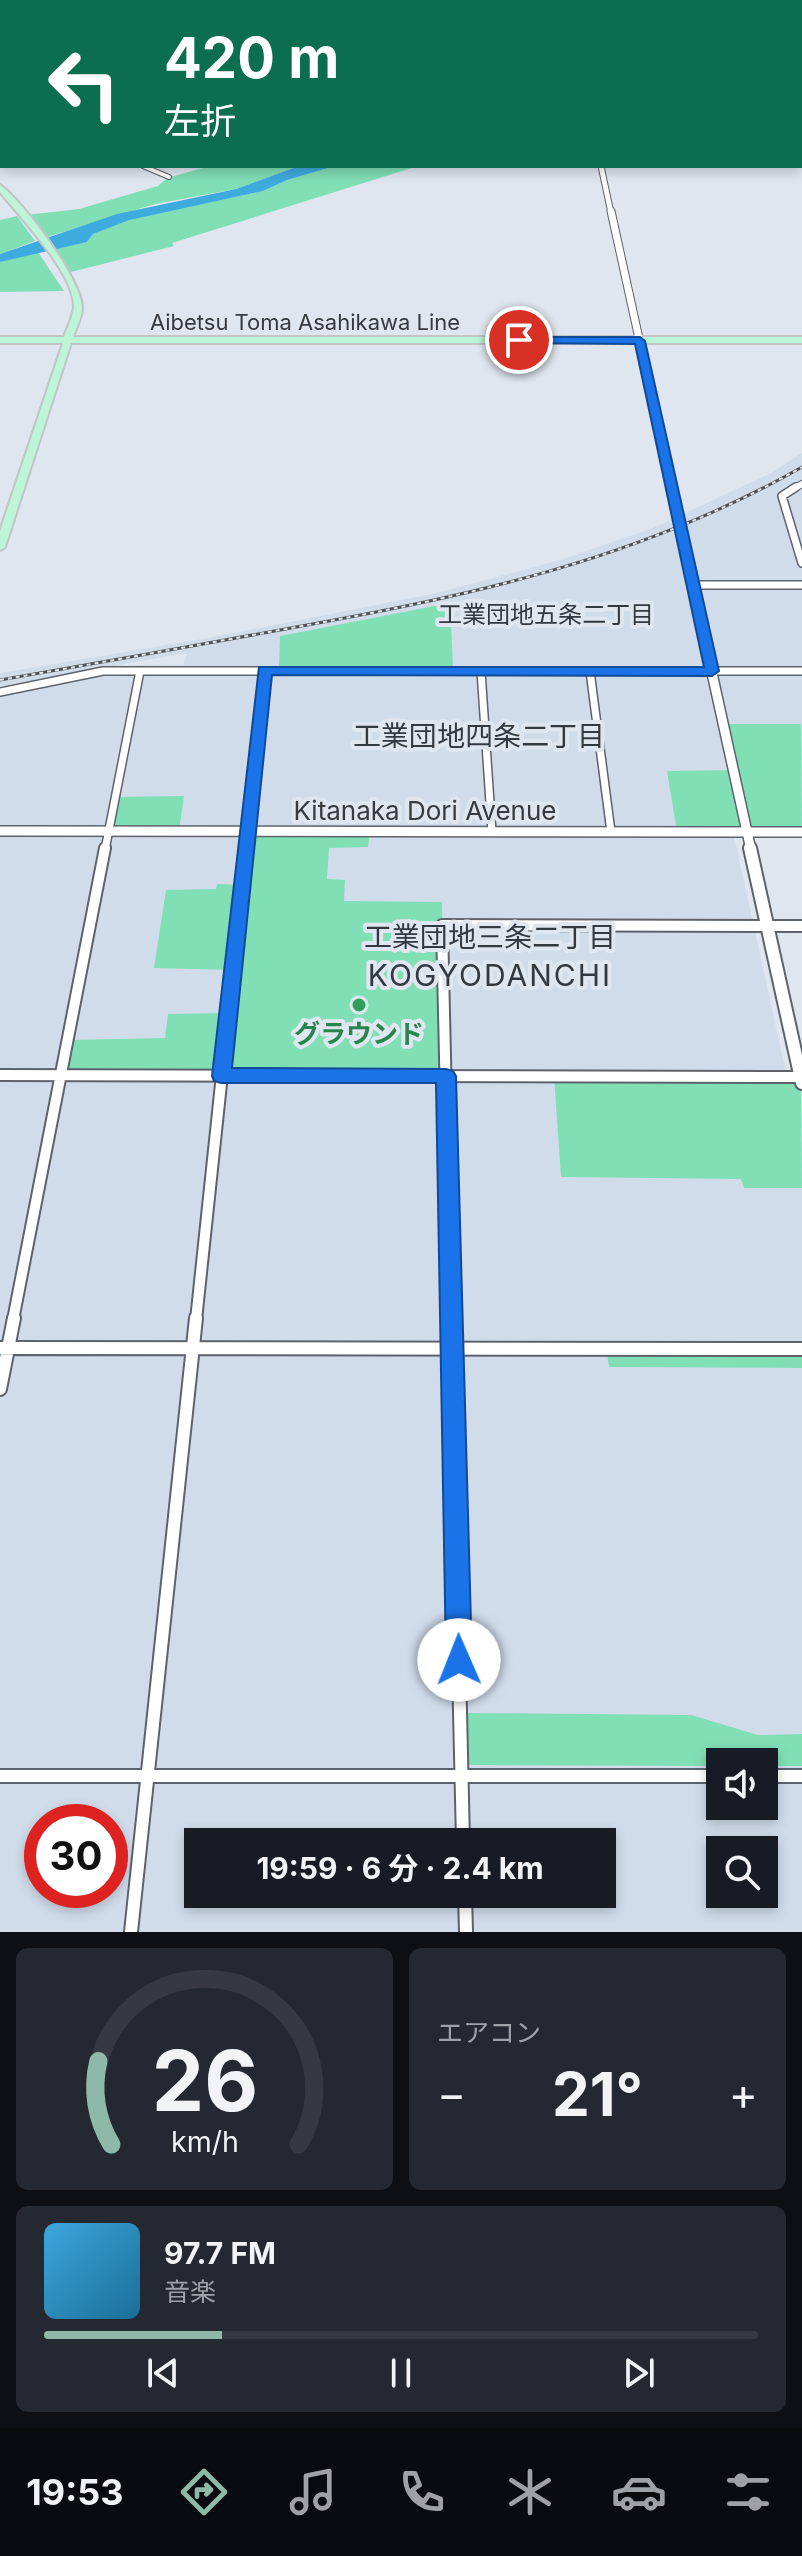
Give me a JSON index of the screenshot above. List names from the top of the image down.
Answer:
{
  "streets": {
    "main road": ["Aibetsu Toma Asahikawa Line"],
    "street": ["Kitanaka Dori Avenue"]
  },
  "districts": [
    "工業団地五条二丁目",
    "工業団地四条二丁目",
    "工業団地三条二丁目",
    "KOGYODANCHI"
  ],
  "places": ["グラウンド"],
  "page": {
    "turn": ["420 m", "左折"],
    "limit": "30",
    "trip": "19:59 · 6 分 · 2.4 km",
    "tile": "エアコン",
    "heat": ["−", "21°", "+"],
    "song": ["97.7 FM", "音楽"],
    "tabs": "19:53",
    "gauge": ["26", "km/h"]
  }
}
